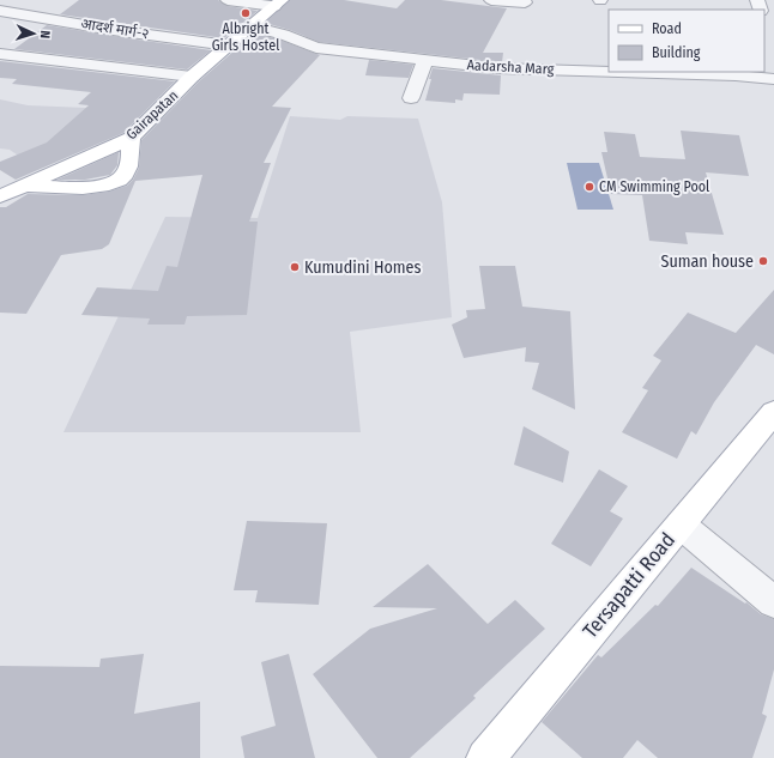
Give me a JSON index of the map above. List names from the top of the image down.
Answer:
{
  "streets": {
    "main road": ["Gairapatan", "Tersapatti Road"],
    "street": ["आदर्श मार्ग-२", "Aadarsha Marg"]
  },
  "crossings": [
    ["आदर्श मार्ग-२", "Gairapatan"],
    ["Aadarsha Marg", "Gairapatan"]
  ],
  "places": [
    "Albright Girls Hostel",
    "CM Swimming Pool",
    "Suman house",
    "Kumudini Homes"
  ],
  "legend": ["Road", "Building"],
  "north": "right"
}
